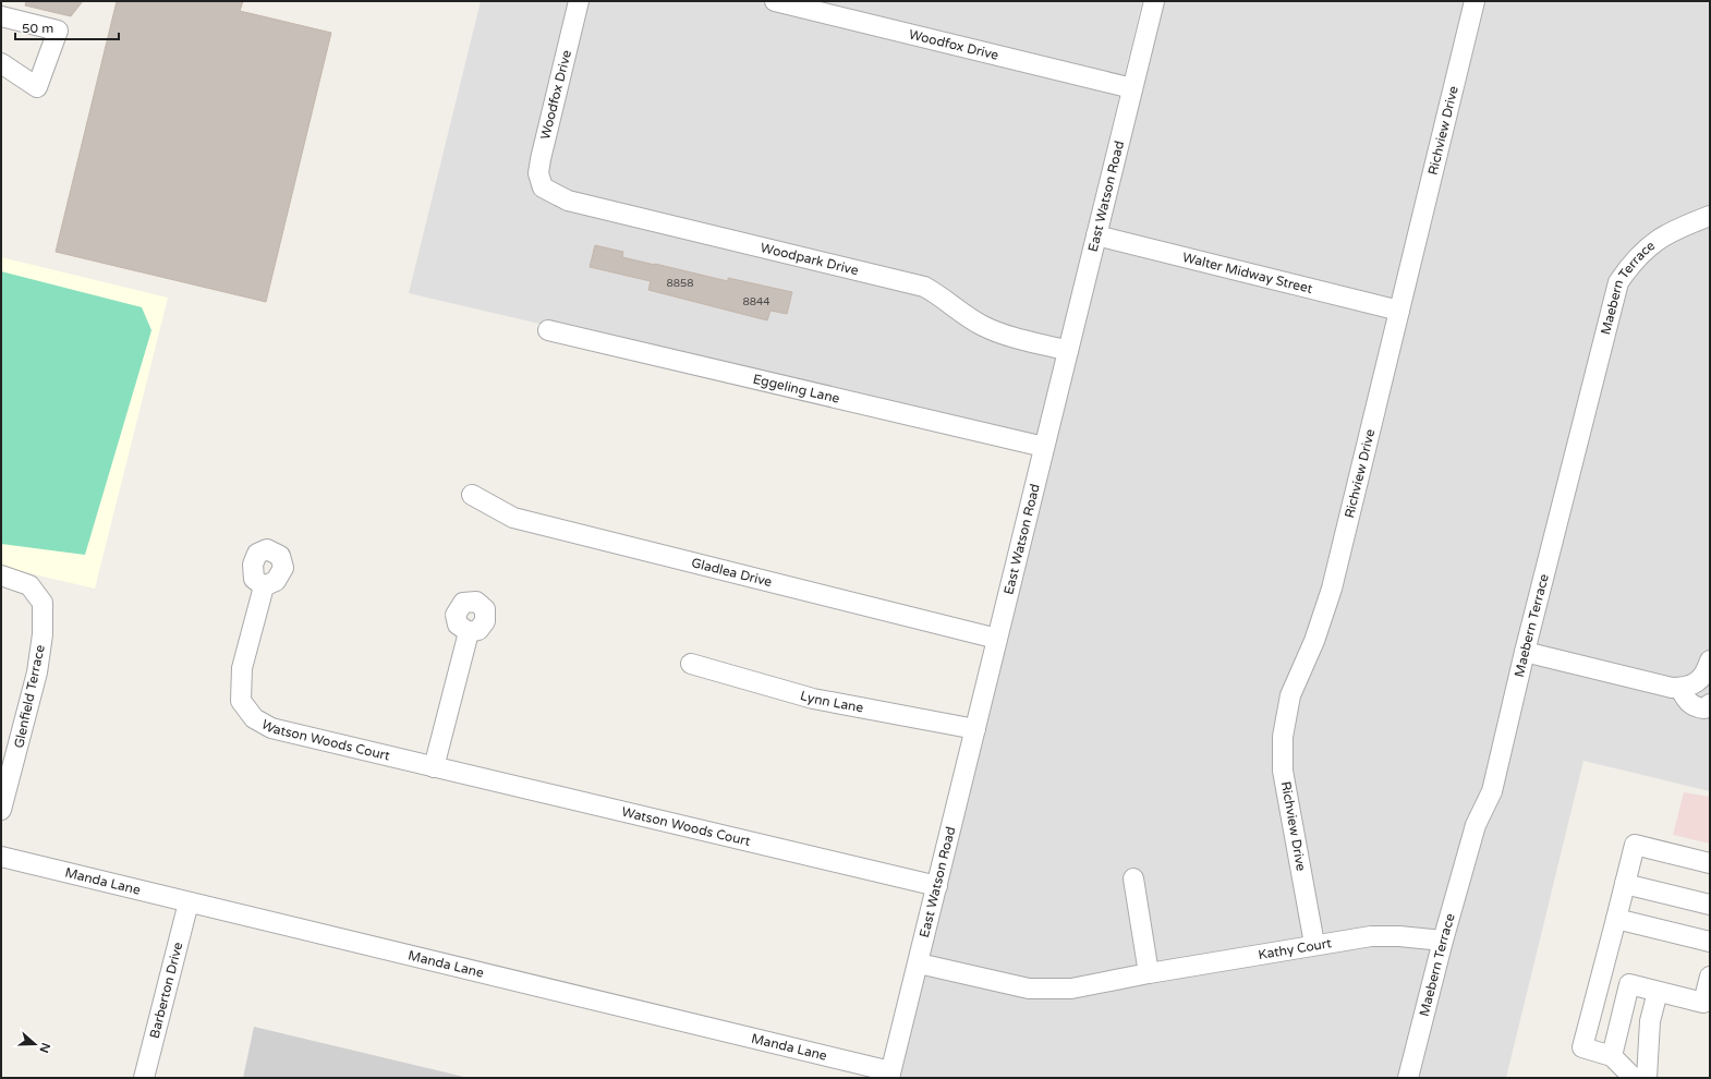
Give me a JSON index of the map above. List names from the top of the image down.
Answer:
{
  "streets": {
    "street": [
      "Woodfox Drive",
      "Richview Drive",
      "East Watson Road",
      "Woodpark Drive",
      "Walter Midway Street",
      "Maebern Terrace",
      "Eggeling Lane",
      "Gladlea Drive",
      "Glenfield Terrace",
      "Lynn Lane",
      "Watson Woods Court",
      "Manda Lane",
      "Kathy Court",
      "Barberton Drive"
    ]
  },
  "crossings": [
    ["Woodfox Drive", "East Watson Road"],
    ["Woodfox Drive", "Woodpark Drive"],
    ["Richview Drive", "Walter Midway Street"],
    ["Richview Drive", "Kathy Court"],
    ["East Watson Road", "Woodpark Drive"],
    ["East Watson Road", "Walter Midway Street"],
    ["East Watson Road", "Eggeling Lane"],
    ["East Watson Road", "Gladlea Drive"],
    ["East Watson Road", "Lynn Lane"],
    ["East Watson Road", "Watson Woods Court"],
    ["East Watson Road", "Manda Lane"],
    ["East Watson Road", "Kathy Court"],
    ["Maebern Terrace", "Kathy Court"],
    ["Manda Lane", "Barberton Drive"]
  ],
  "house_numbers": ["8858", "8844"],
  "scale_bar": "50 m",
  "north": "right"
}
